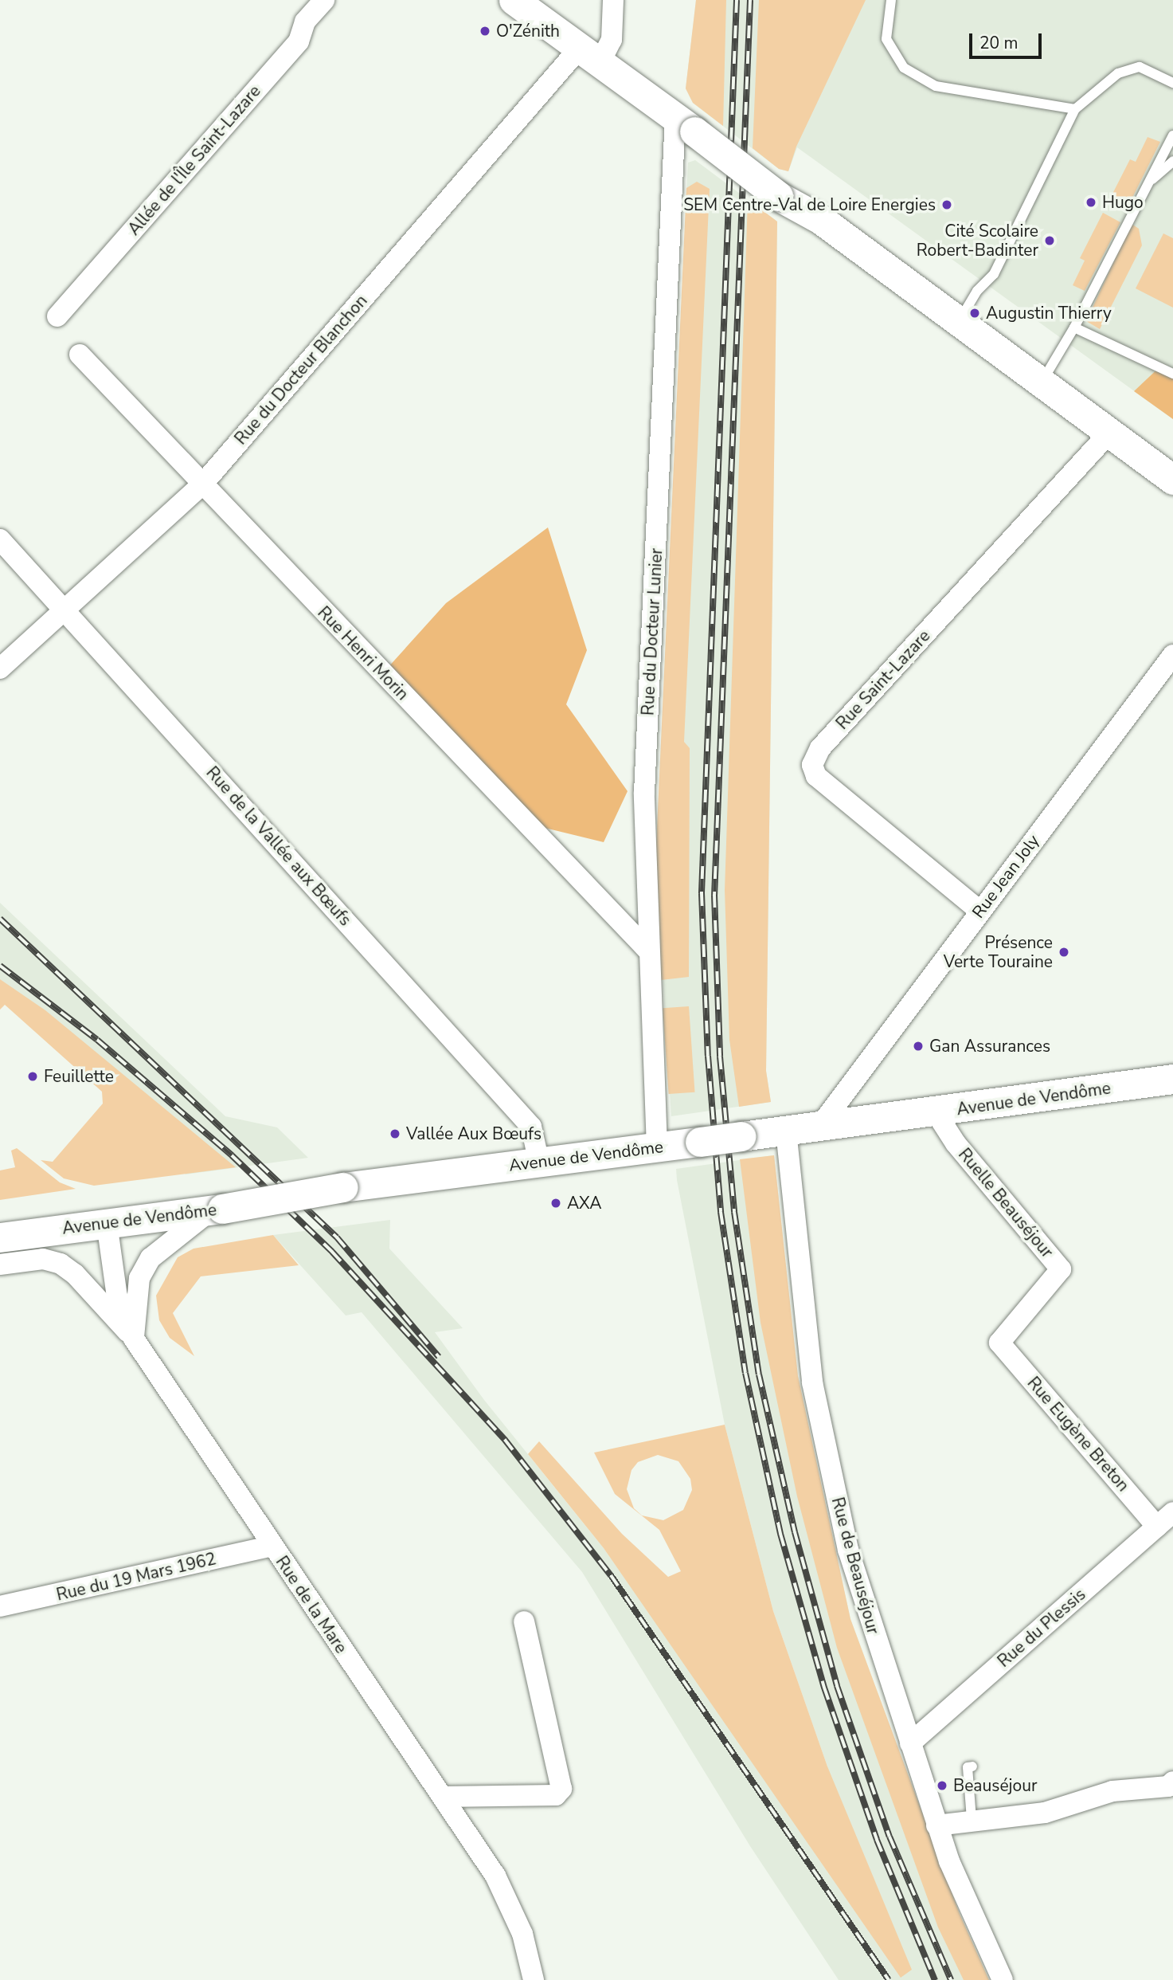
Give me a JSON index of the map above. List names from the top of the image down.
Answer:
{
  "streets": {
    "main road": ["Avenue de Vendôme"],
    "street": [
      "Allée de l'Île Saint-Lazare",
      "Rue du Docteur Blanchon",
      "Rue du Docteur Lunier",
      "Rue Henri Morin",
      "Rue Saint-Lazare",
      "Rue de la Vallée aux Bœufs",
      "Rue Jean Joly",
      "Ruelle Beauséjour",
      "Rue Eugène Breton",
      "Rue de Beauséjour",
      "Rue du 19 Mars 1962",
      "Rue de la Mare",
      "Rue du Plessis"
    ]
  },
  "crossings": [
    ["Rue du Docteur Blanchon", "Rue Henri Morin"],
    ["Rue du Docteur Blanchon", "Rue de la Vallée aux Bœufs"],
    ["Rue du Docteur Lunier", "Rue Henri Morin"],
    ["Rue du Docteur Lunier", "Avenue de Vendôme"],
    ["Rue Saint-Lazare", "Rue Jean Joly"],
    ["Rue de la Vallée aux Bœufs", "Avenue de Vendôme"],
    ["Rue Jean Joly", "Avenue de Vendôme"],
    ["Avenue de Vendôme", "Ruelle Beauséjour"],
    ["Avenue de Vendôme", "Rue de Beauséjour"],
    ["Avenue de Vendôme", "Rue de la Mare"],
    ["Ruelle Beauséjour", "Rue Eugène Breton"],
    ["Rue Eugène Breton", "Rue du Plessis"],
    ["Rue de Beauséjour", "Rue du Plessis"],
    ["Rue du 19 Mars 1962", "Rue de la Mare"]
  ],
  "places": [
    "O'Zénith",
    "Hugo",
    "SEM Centre-Val de Loire Energies",
    "Cité Scolaire Robert-Badinter",
    "Augustin Thierry",
    "Présence Verte Touraine",
    "Gan Assurances",
    "Feuillette",
    "Vallée Aux Bœufs",
    "AXA",
    "Beauséjour"
  ],
  "scale_bar": "20 m"
}
